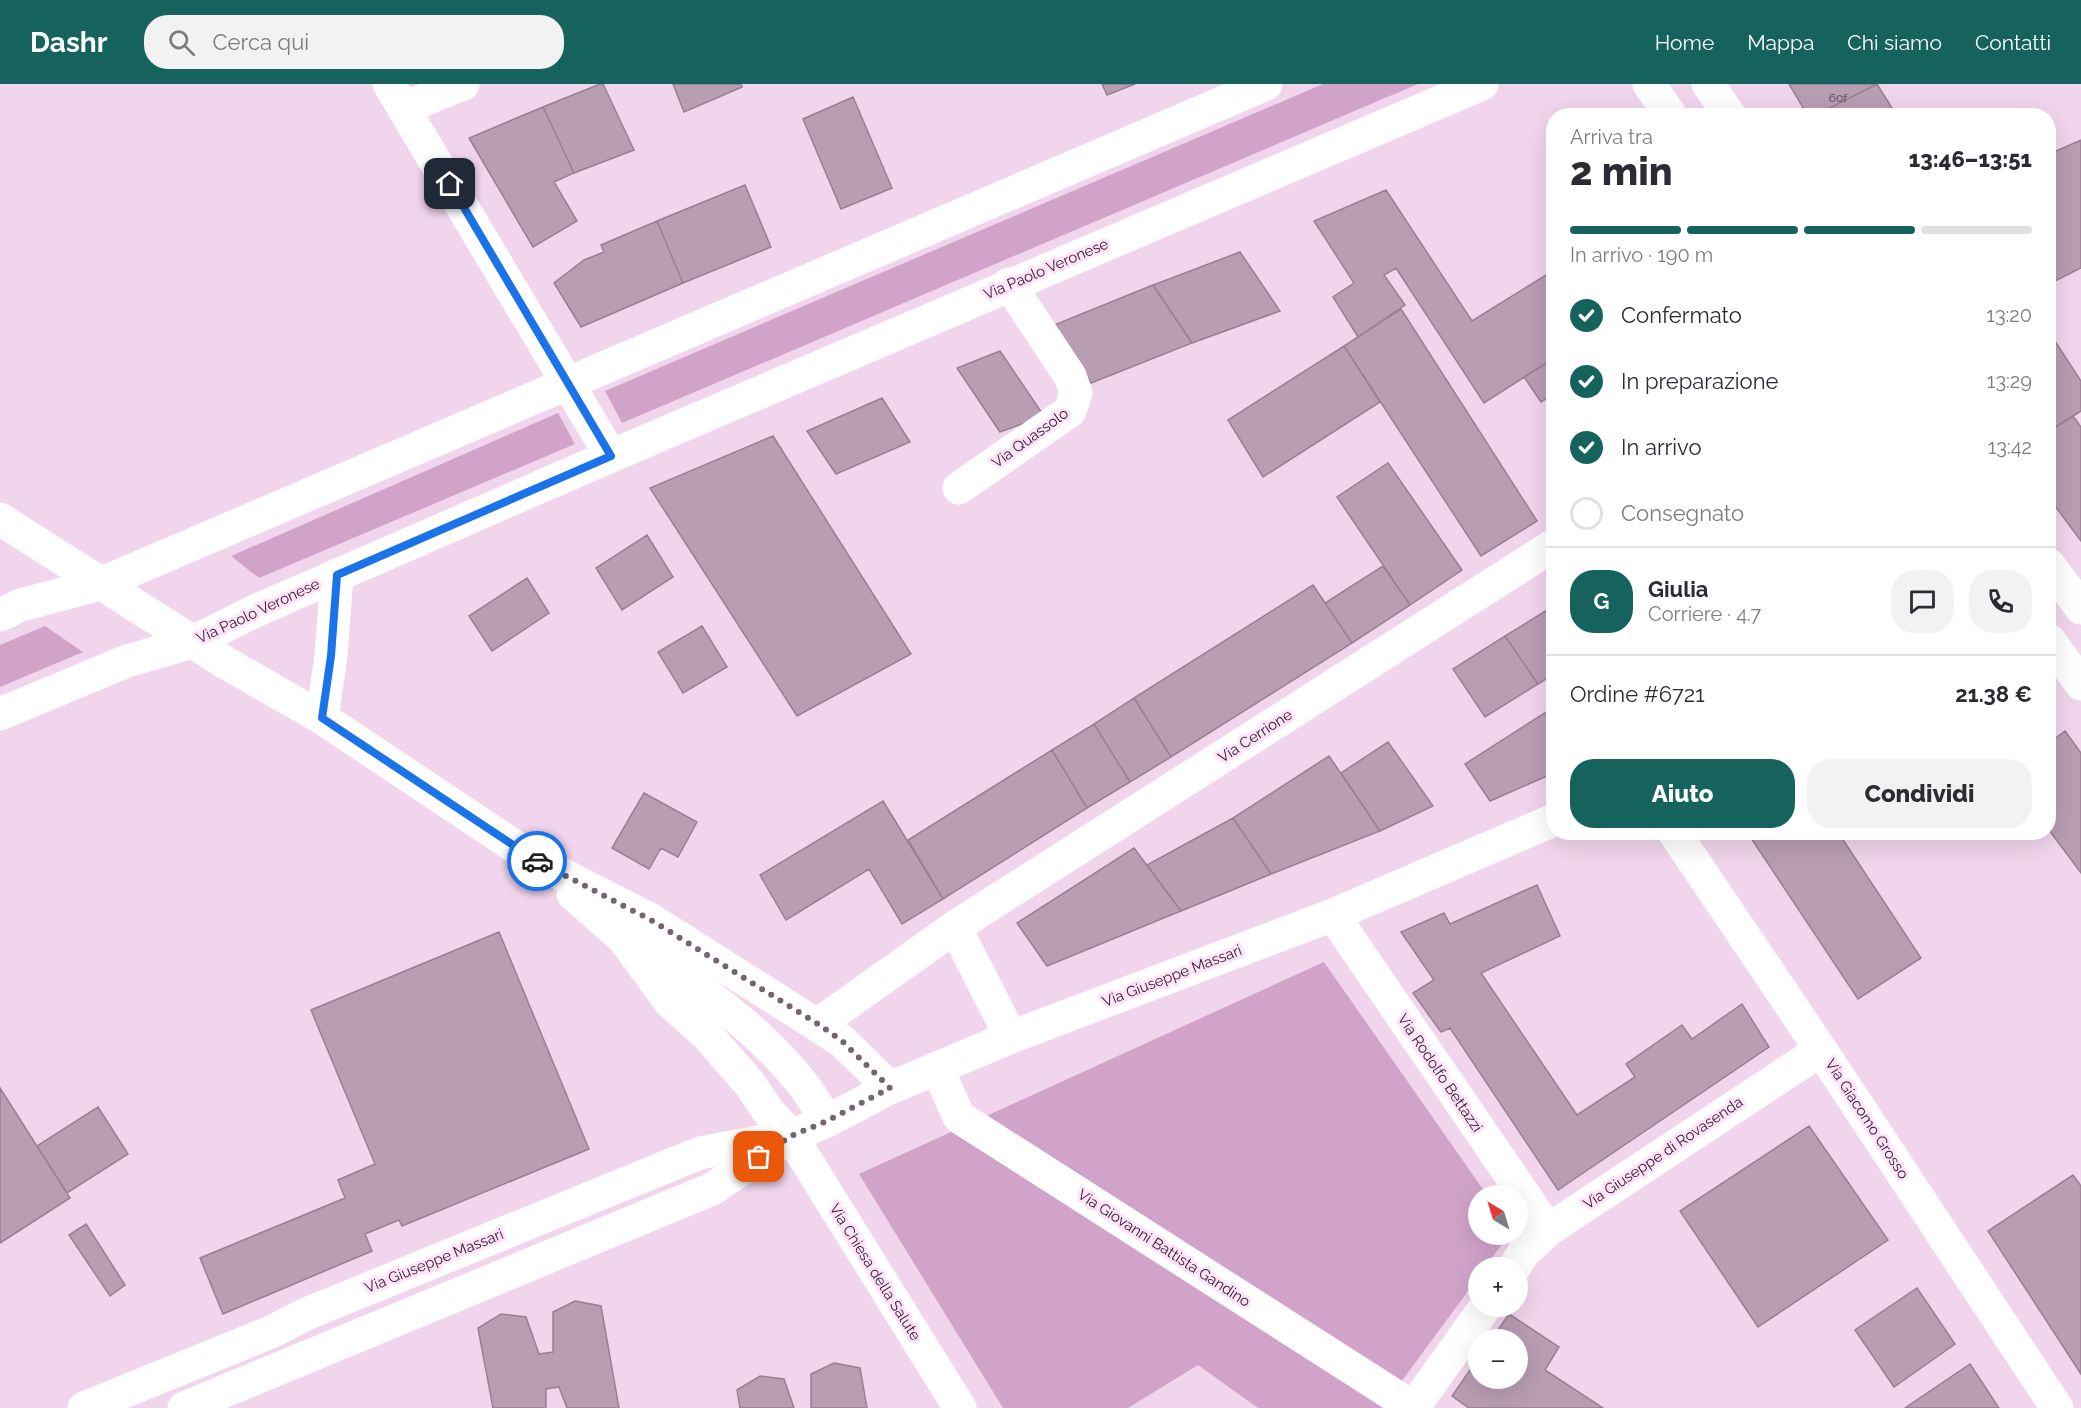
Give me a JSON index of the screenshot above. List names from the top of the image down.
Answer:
{
  "streets": {
    "street": [
      "Via Paolo Veronese",
      "Via Quassolo",
      "Via Cerrione",
      "Via Giuseppe Massari",
      "Via Rodolfo Bettazzi",
      "Via Giacomo Grosso",
      "Via Giuseppe di Rovasenda",
      "Via Giovanni Battista Gandino",
      "Via Chiesa della Salute"
    ]
  },
  "crossings": [
    ["Via Paolo Veronese", "Via Quassolo"],
    ["Via Giuseppe Massari", "Via Rodolfo Bettazzi"],
    ["Via Giuseppe Massari", "Via Giovanni Battista Gandino"],
    ["Via Giuseppe Massari", "Via Chiesa della Salute"],
    ["Via Rodolfo Bettazzi", "Via Giuseppe di Rovasenda"],
    ["Via Giacomo Grosso", "Via Giuseppe di Rovasenda"]
  ],
  "house_numbers": ["60f"],
  "north": "top left",
  "page": {
    "header": "Dashr",
    "search": "Cerca qui",
    "nav": [
      "Home",
      "Mappa",
      "Chi siamo",
      "Contatti"
    ],
    "heading": ["2 min", "Arriva tra", "13:46–13:51"],
    "panel": [
      "Giulia",
      "Corriere · 4.7",
      "Ordine #6721",
      "21.38 €"
    ],
    "bar": "In arrivo · 190 m",
    "list": [
      ["Confermato", "13:20"],
      ["In preparazione", "13:29"],
      ["In arrivo", "13:42"],
      "Consegnato"
    ],
    "round": "G",
    "buttons": ["Aiuto", "Condividi"],
    "map_buttons": ["+", "−"]
  }
}
